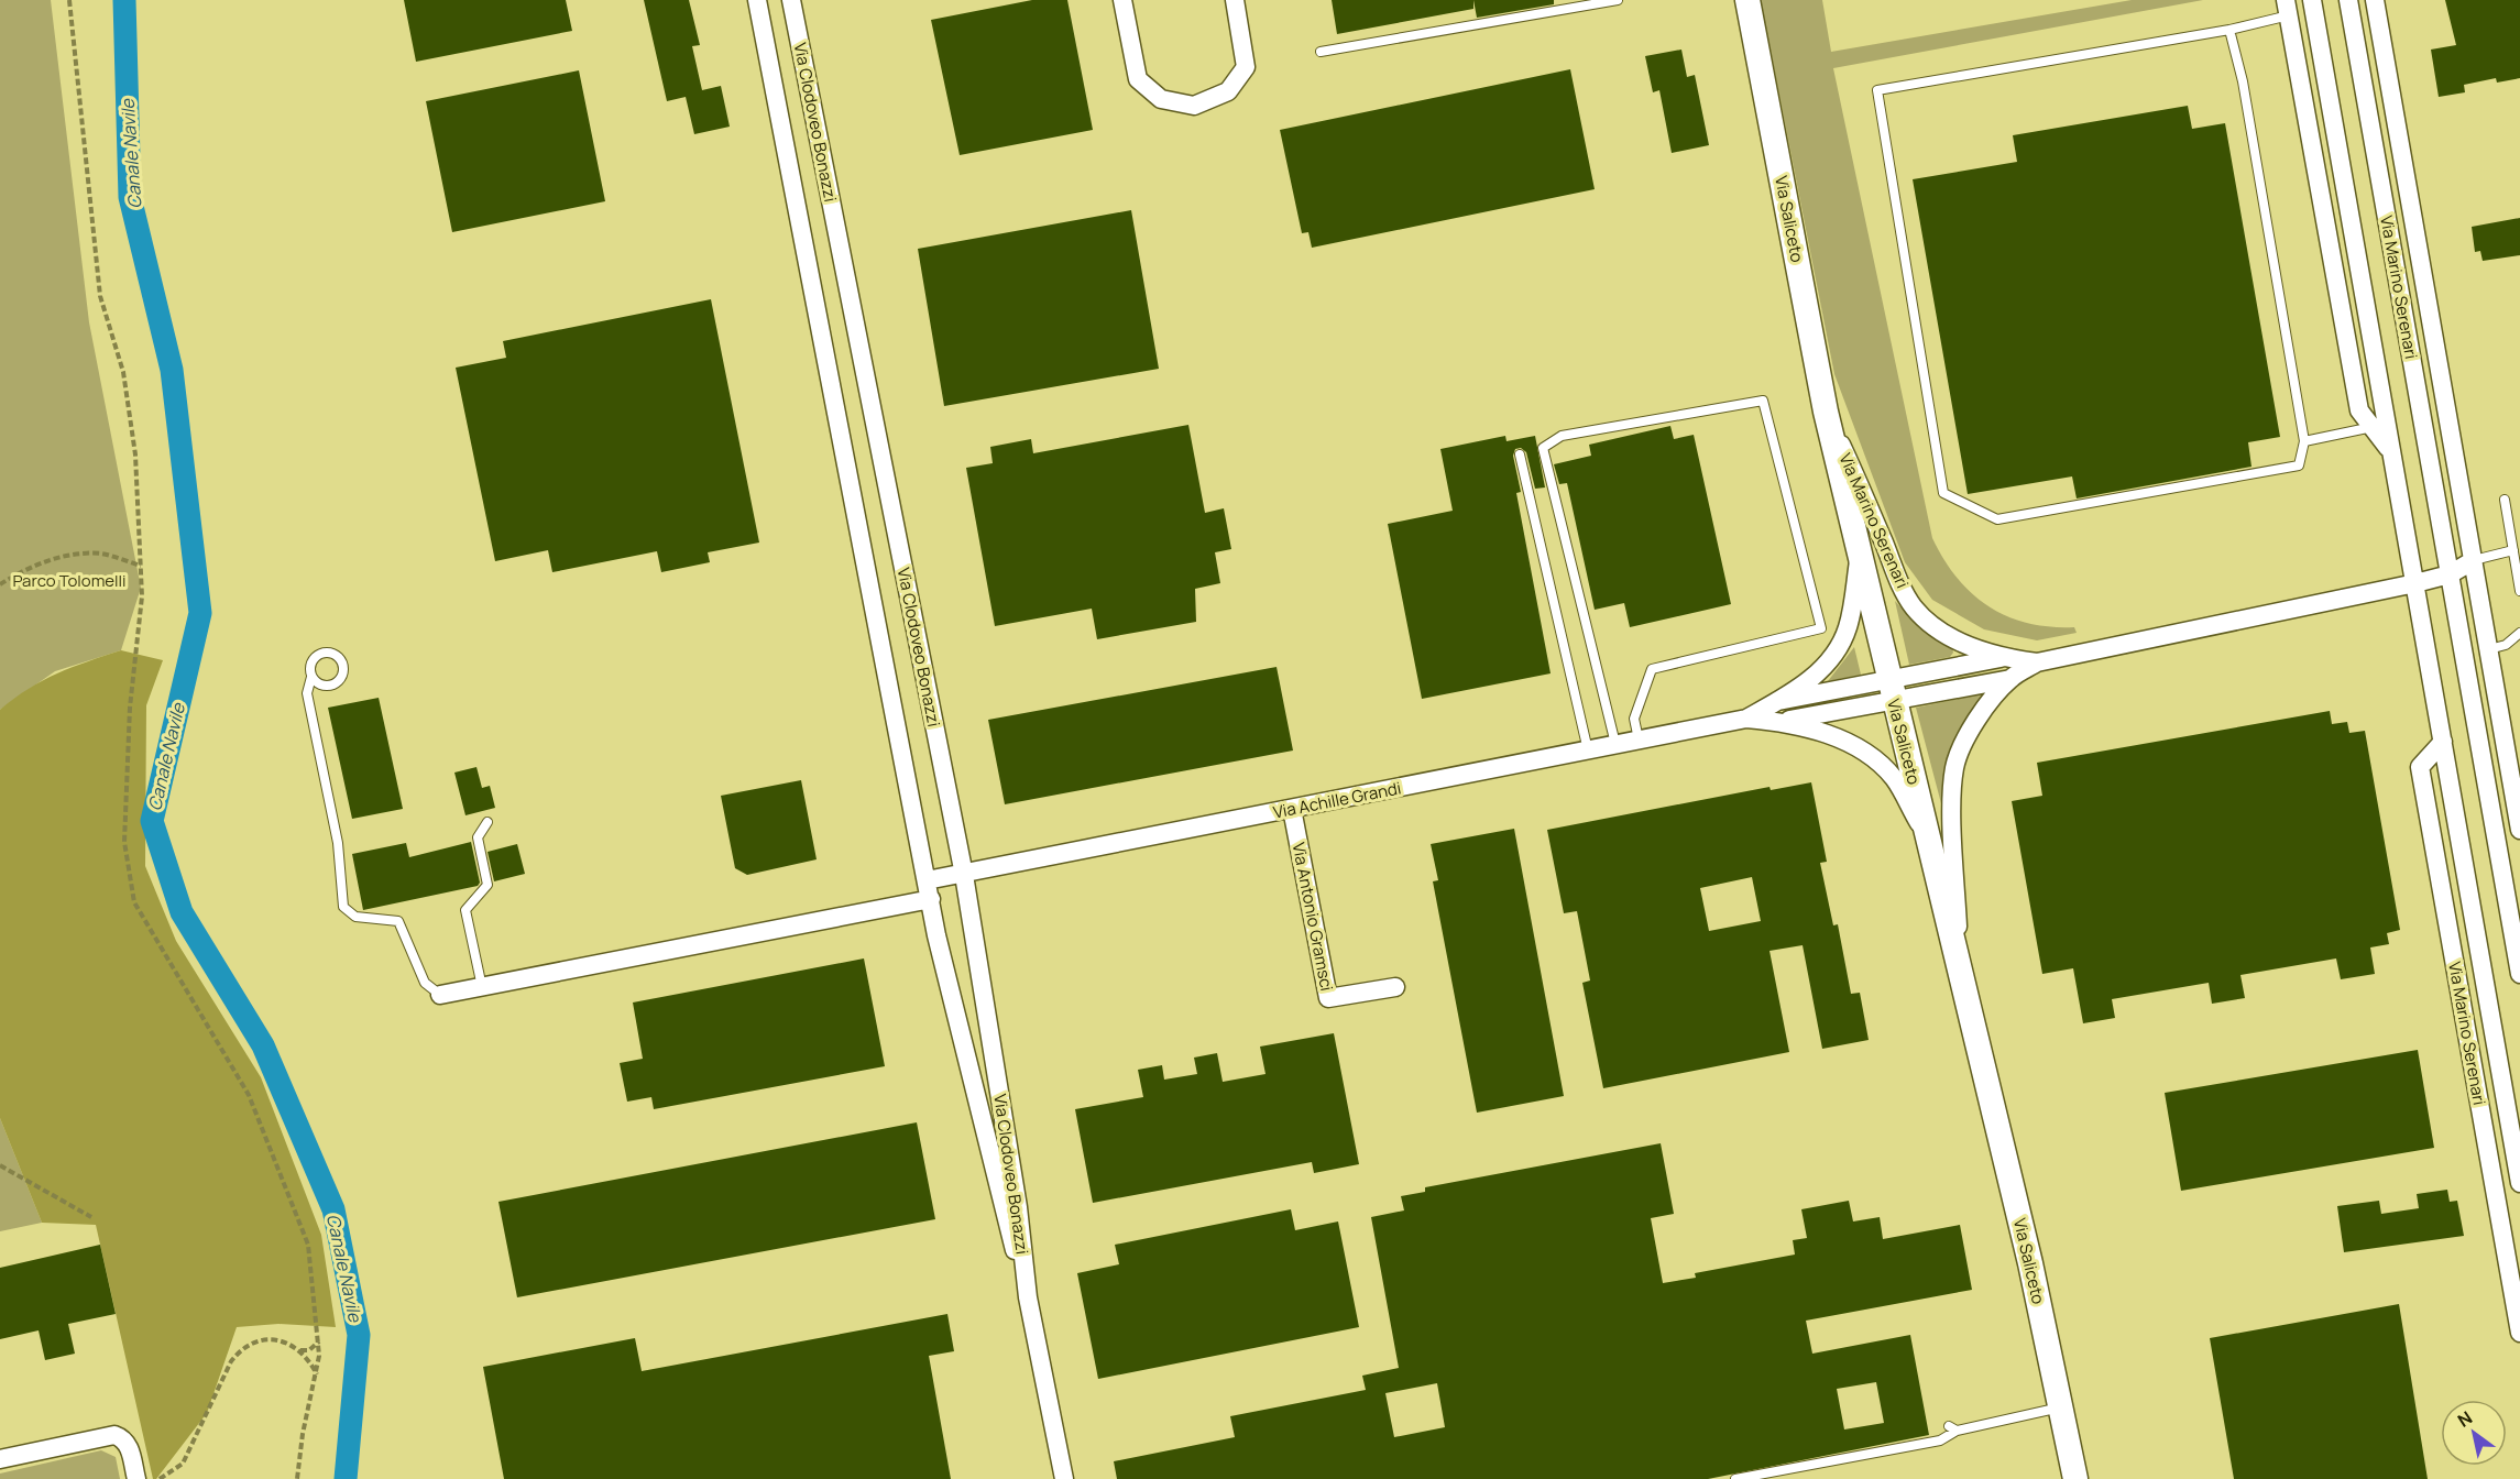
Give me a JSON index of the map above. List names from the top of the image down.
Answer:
{
  "streets": {
    "main road": ["Via Saliceto"],
    "street": [
      "Via Clodoveo Bonazzi",
      "Via Marino Serenari",
      "Via Achille Grandi",
      "Via Antonio Gramsci"
    ]
  },
  "crossings": [
    ["Via Clodoveo Bonazzi", "Via Achille Grandi"],
    ["Via Saliceto", "Via Marino Serenari"],
    ["Via Saliceto", "Via Achille Grandi"],
    ["Via Marino Serenari", "Via Achille Grandi"],
    ["Via Achille Grandi", "Via Antonio Gramsci"]
  ],
  "water": ["Canale Navile"],
  "parks": ["Parco Tolomelli"],
  "north": "top left"
}
